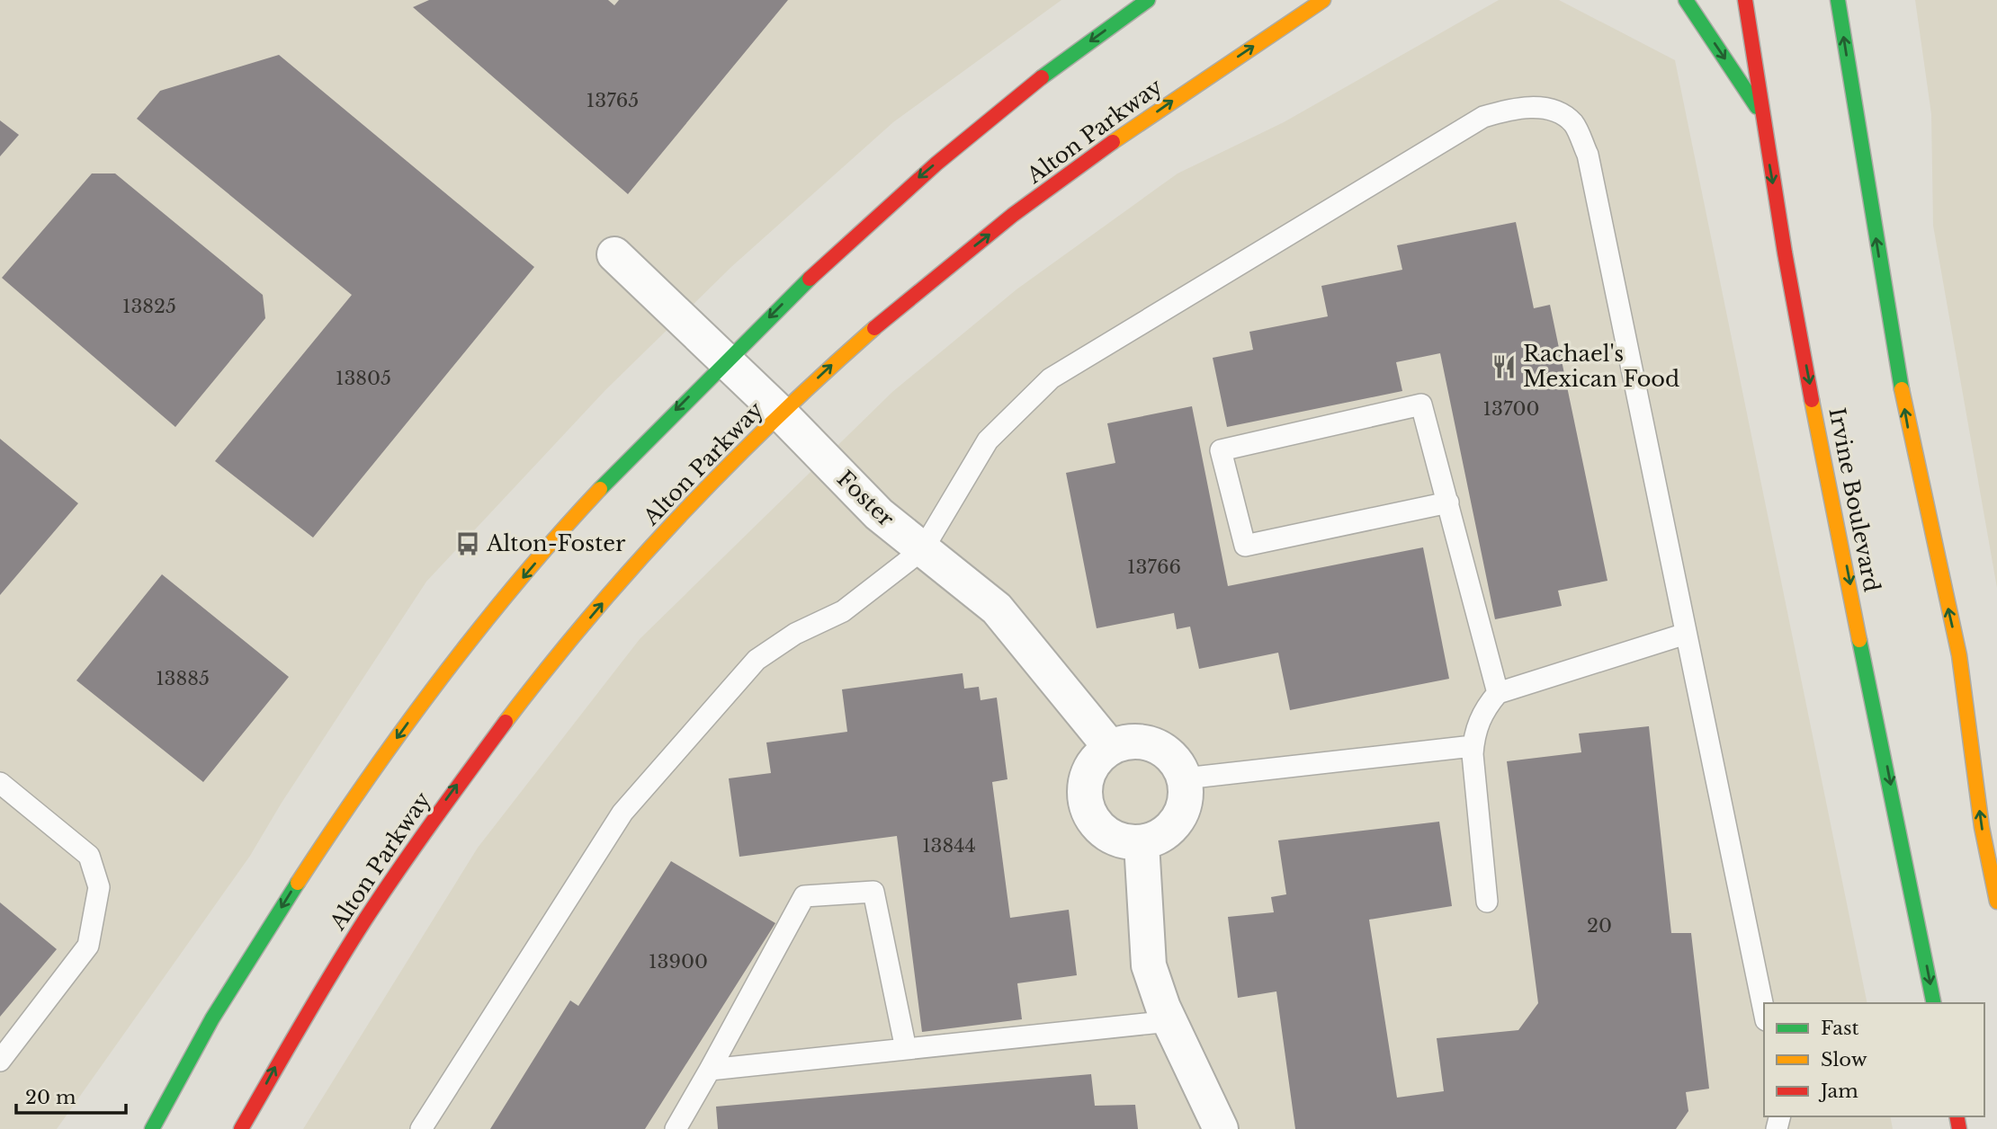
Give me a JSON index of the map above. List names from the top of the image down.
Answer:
{
  "streets": {
    "main road": ["Alton Parkway", "Irvine Boulevard"],
    "street": ["Foster"]
  },
  "crossings": [
    ["Alton Parkway", "Foster"]
  ],
  "places": {
    "restaurant": ["Rachael's Mexican Food"],
    "bus stop": ["Alton-Foster"]
  },
  "house_numbers": [
    "13765",
    "13825",
    "13805",
    "13700",
    "13766",
    "13885",
    "13844",
    "20",
    "13900"
  ],
  "legend": ["Fast", "Slow", "Jam"],
  "scale_bar": "20 m"
}
